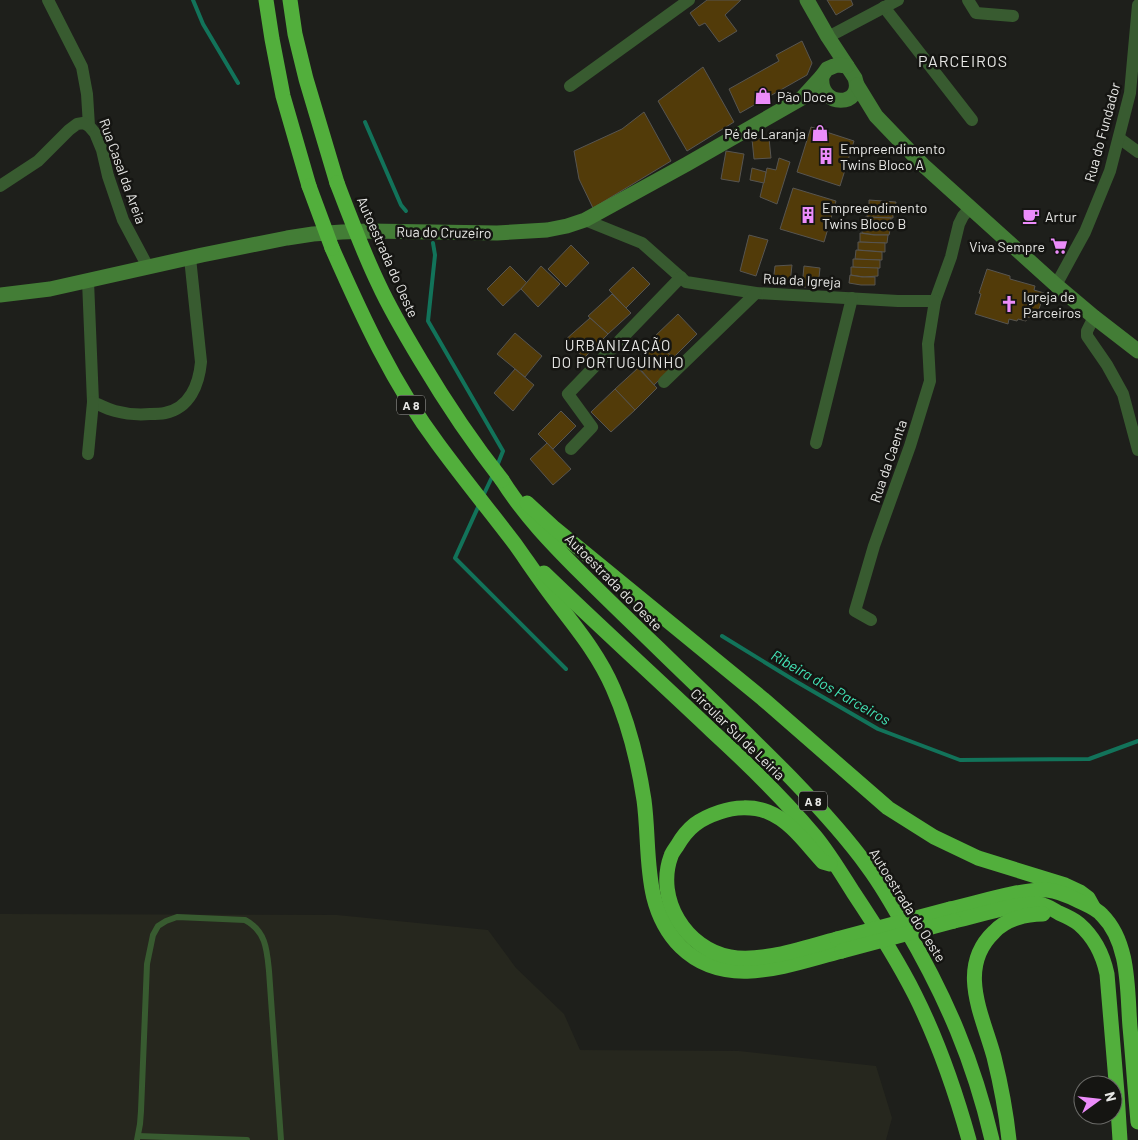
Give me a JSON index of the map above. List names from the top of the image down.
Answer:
{
  "streets": {
    "highway": ["Autoestrada do Oeste", "A 8", "Circular Sul de Leiria"],
    "street": [
      "Rua do Fundador",
      "Rua Casal da Areia",
      "Rua do Cruzeiro",
      "Rua da Igreja",
      "Rua da Caenta"
    ]
  },
  "crossings": [
    ["Rua Casal da Areia", "Rua do Cruzeiro"],
    ["Rua do Cruzeiro", "Rua da Igreja"],
    ["Rua da Igreja", "Rua da Caenta"],
    ["A 8", "Circular Sul de Leiria"]
  ],
  "districts": ["PARCEIROS", "URBANIZAÇÃO DO PORTUGUINHO"],
  "water": ["Ribeira dos Parceiros"],
  "places": {
    "shop": ["Pão Doce", "Pé de Laranja"],
    "building": ["Empreendimento Twins Bloco A", "Empreendimento Twins Bloco B"],
    "cafe": ["Artur"],
    "supermarket": ["Viva Sempre"],
    "church": ["Igreja de Parceiros"]
  },
  "north": "right"
}
